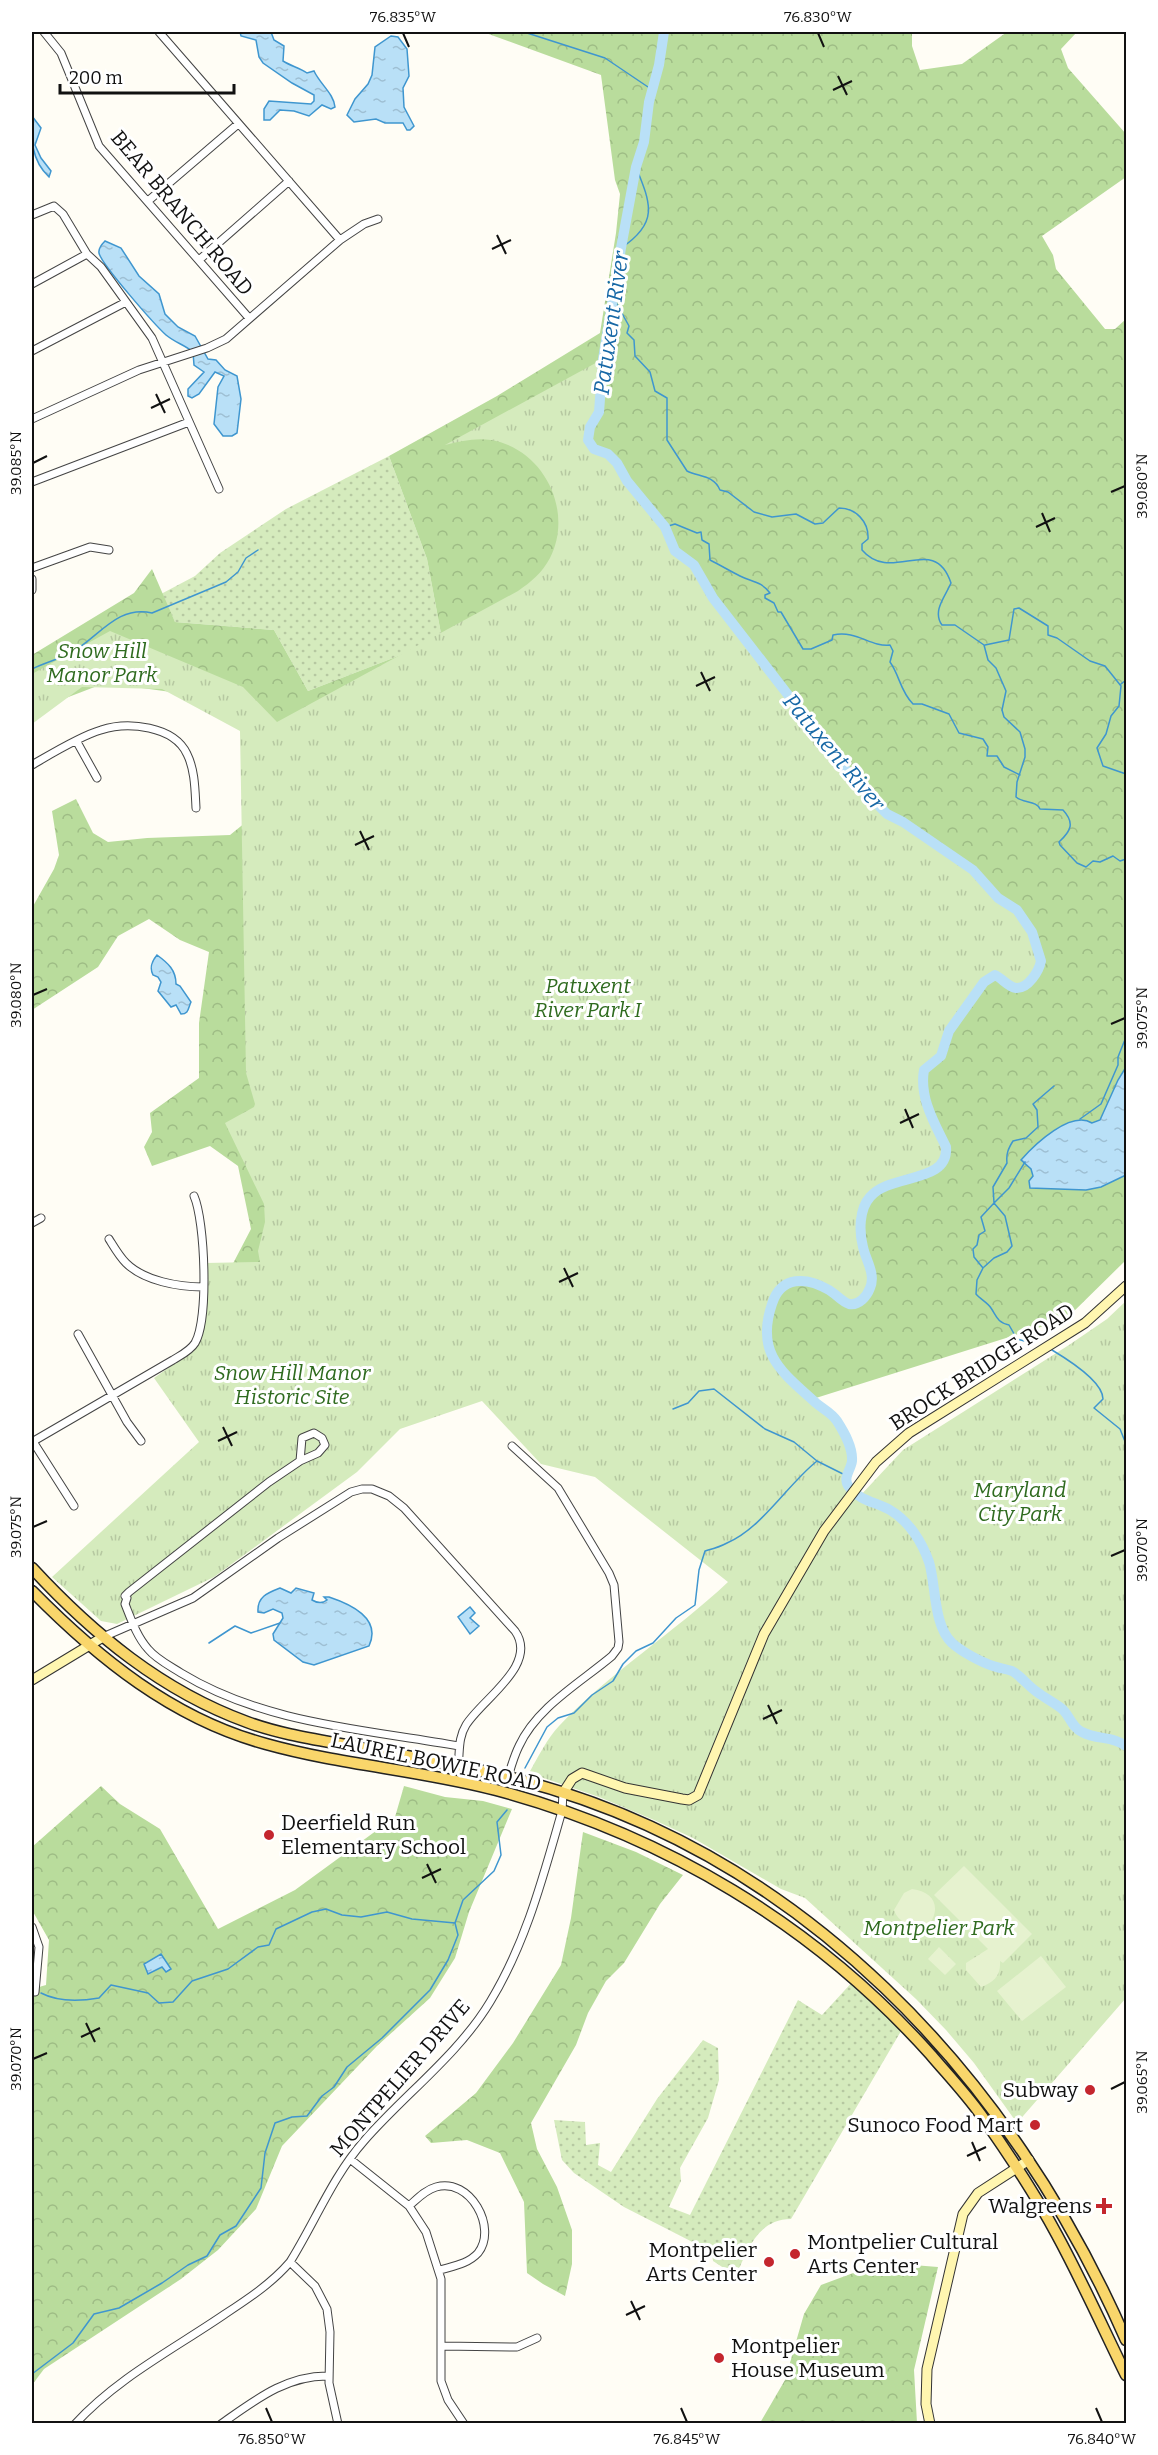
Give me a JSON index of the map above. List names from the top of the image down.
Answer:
{
  "streets": {
    "main road": ["LAUREL BOWIE ROAD"],
    "street": ["BEAR BRANCH ROAD", "BROCK BRIDGE ROAD", "MONTPELIER DRIVE"]
  },
  "crossings": [
    ["BROCK BRIDGE ROAD", "LAUREL BOWIE ROAD"],
    ["BROCK BRIDGE ROAD", "MONTPELIER DRIVE"],
    ["LAUREL BOWIE ROAD", "MONTPELIER DRIVE"]
  ],
  "water": ["Patuxent River"],
  "parks": [
    "Snow Hill Manor Park",
    "Patuxent River Park I",
    "Snow Hill Manor Historic Site",
    "Maryland City Park",
    "Montpelier Park"
  ],
  "places": {
    "other": [
      "Deerfield Run Elementary School",
      "Subway",
      "Sunoco Food Mart",
      "Montpelier Cultural Arts Center",
      "Montpelier Arts Center",
      "Montpelier House Museum"
    ],
    "health": ["Walgreens"]
  },
  "scale_bar": "200 m",
  "coordinates": [
    "76.835°W",
    "76.830°W",
    "39.085°N",
    "39.080°N",
    "39.075°N",
    "39.070°N",
    "39.065°N",
    "76.850°W",
    "76.845°W",
    "76.840°W"
  ]
}
